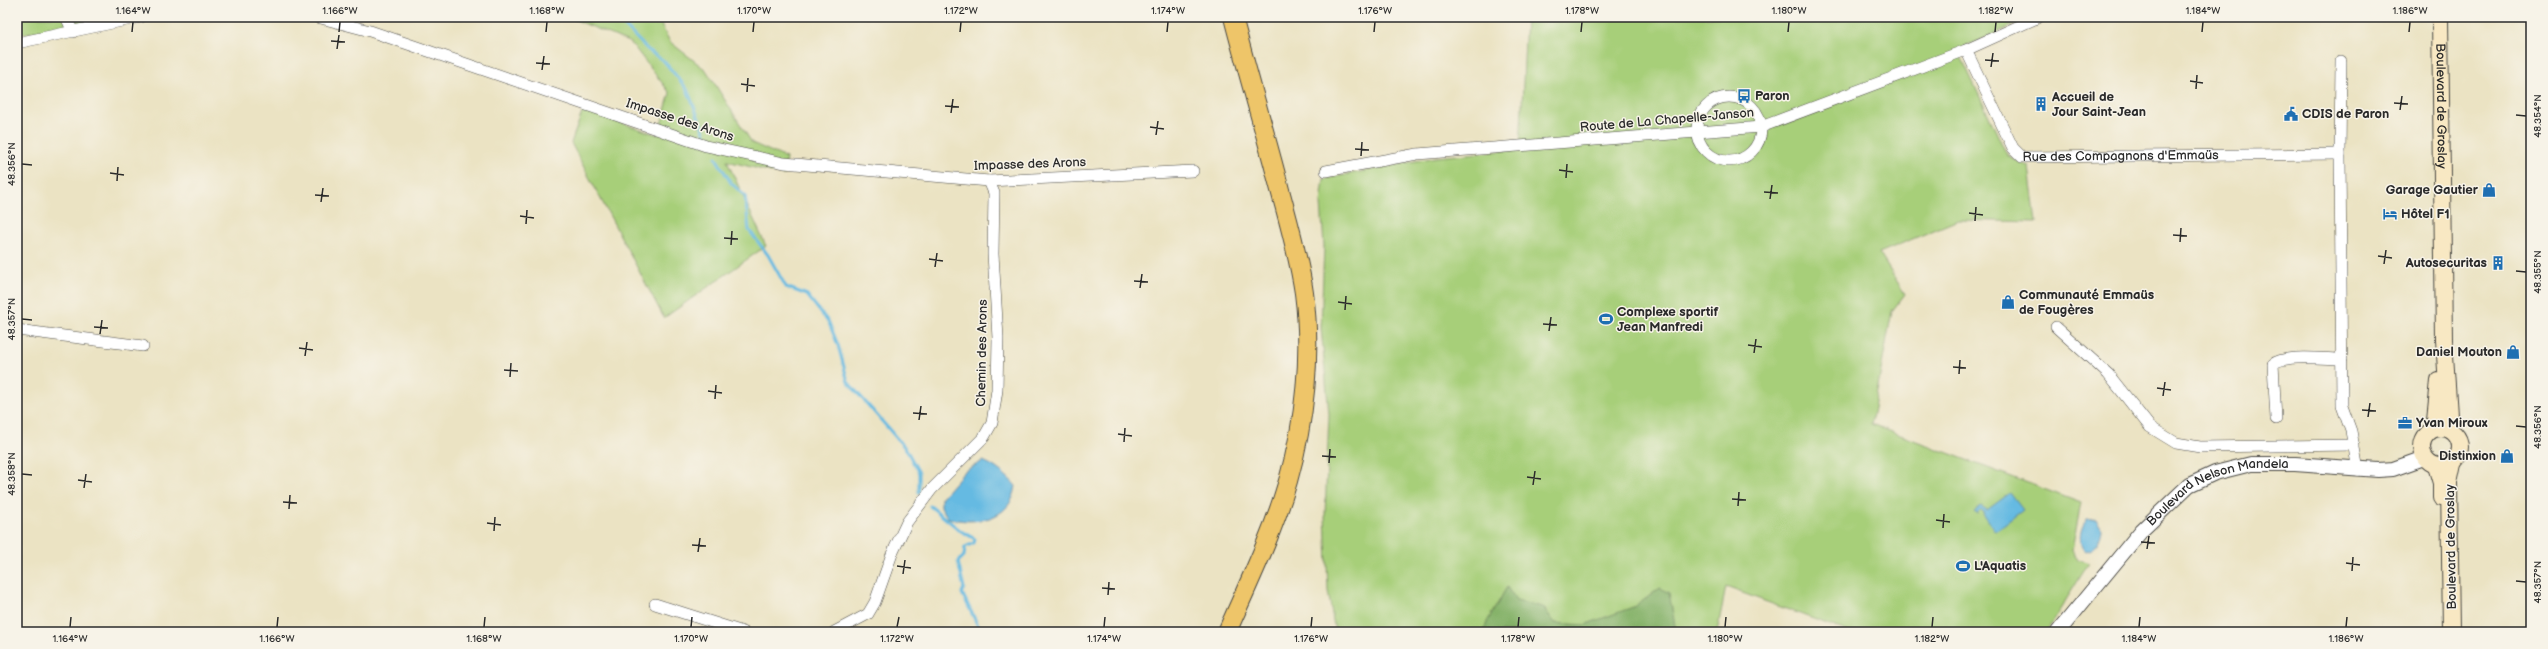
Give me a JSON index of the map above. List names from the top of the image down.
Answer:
{
  "streets": {
    "main road": ["Boulevard de Groslay"],
    "street": [
      "Impasse des Arons",
      "Route de La Chapelle-Janson",
      "Rue des Compagnons d'Emmaüs",
      "Chemin des Arons",
      "Boulevard Nelson Mandela"
    ]
  },
  "crossings": [
    ["Impasse des Arons", "Chemin des Arons"],
    ["Route de La Chapelle-Janson", "Rue des Compagnons d'Emmaüs"]
  ],
  "places": {
    "bus stop": ["Paron"],
    "building": ["Accueil de Jour Saint-Jean", "Autosecuritas"],
    "public building": ["CDIS de Paron"],
    "shop": [
      "Garage Gautier",
      "Communauté Emmaüs de Fougères",
      "Daniel Mouton",
      "Distinxion"
    ],
    "hotel": ["Hôtel F1"],
    "sports": ["Complexe sportif Jean Manfredi", "L'Aquatis"],
    "office": ["Yvan Miroux"]
  },
  "coordinates": [
    "1.164°W",
    "1.166°W",
    "1.168°W",
    "1.170°W",
    "1.172°W",
    "1.174°W",
    "1.176°W",
    "1.178°W",
    "1.180°W",
    "1.182°W",
    "1.184°W",
    "1.186°W",
    "48.354°N",
    "48.356°N",
    "48.355°N",
    "48.357°N",
    "48.358°N"
  ]
}
